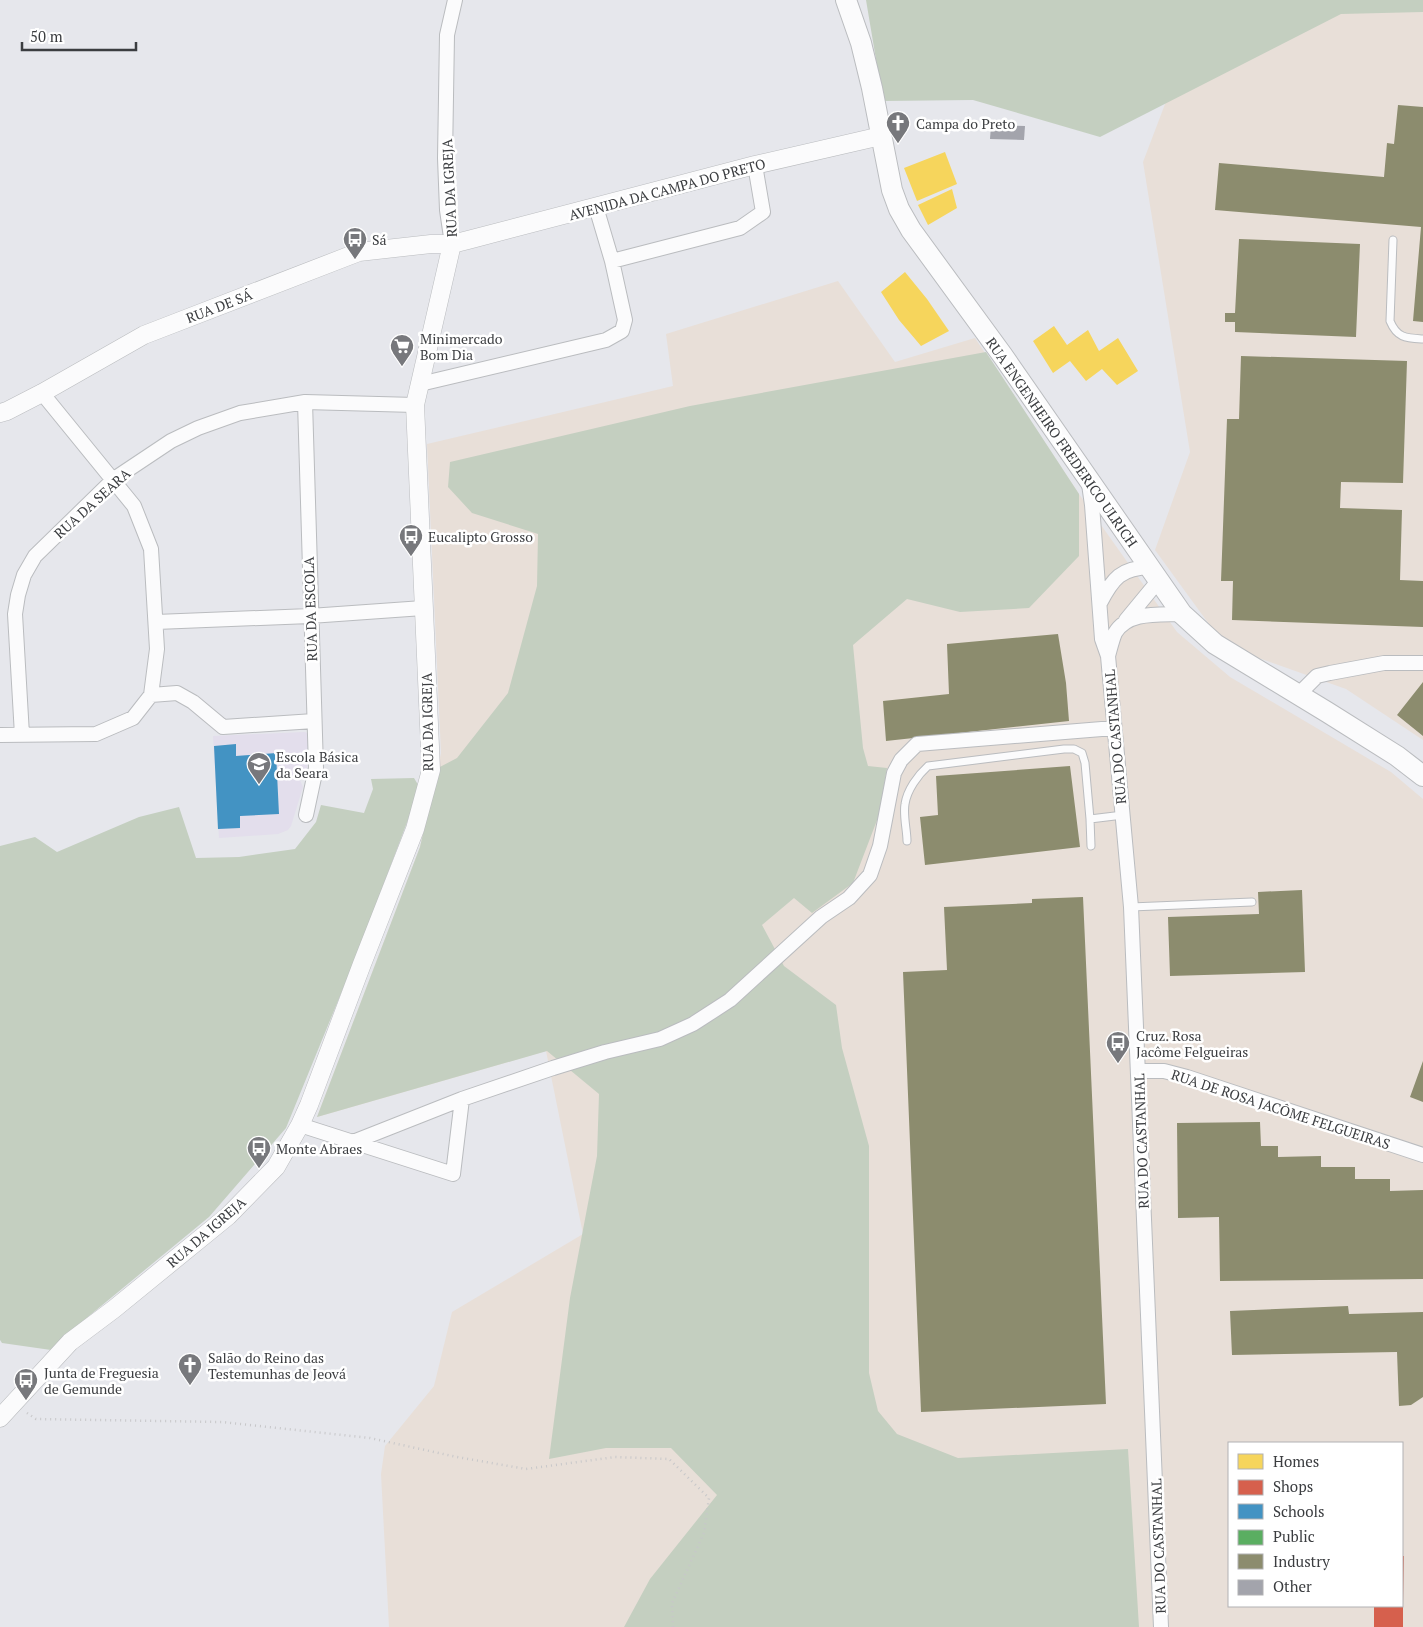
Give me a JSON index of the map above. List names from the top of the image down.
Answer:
{
  "streets": {
    "main road": ["RUA ENGENHEIRO FREDERICO ULRICH"],
    "street": [
      "RUA DA IGREJA",
      "AVENIDA DA CAMPA DO PRETO",
      "RUA DE SÁ",
      "RUA DA SEARA",
      "RUA DA ESCOLA",
      "RUA DO CASTANHAL",
      "RUA DE ROSA JACÔME FELGUEIRAS"
    ]
  },
  "crossings": [
    ["RUA DA IGREJA", "AVENIDA DA CAMPA DO PRETO"],
    ["RUA DA IGREJA", "RUA DE SÁ"],
    ["RUA DA IGREJA", "RUA DA SEARA"],
    ["AVENIDA DA CAMPA DO PRETO", "RUA DE SÁ"],
    ["AVENIDA DA CAMPA DO PRETO", "RUA ENGENHEIRO FREDERICO ULRICH"],
    ["RUA ENGENHEIRO FREDERICO ULRICH", "RUA DO CASTANHAL"],
    ["RUA DA SEARA", "RUA DA ESCOLA"],
    ["RUA DO CASTANHAL", "RUA DE ROSA JACÔME FELGUEIRAS"]
  ],
  "places": {
    "church": ["Campa do Preto", "Salão do Reino das Testemunhas de Jeová"],
    "bus stop": [
      "Sá",
      "Eucalipto Grosso",
      "Cruz. Rosa Jacôme Felgueiras",
      "Monte Abraes",
      "Junta de Freguesia de Gemunde"
    ],
    "supermarket": ["Minimercado Bom Dia"],
    "school or university": ["Escola Básica da Seara"]
  },
  "legend": [
    "Homes",
    "Shops",
    "Schools",
    "Public",
    "Industry",
    "Other"
  ],
  "scale_bar": "50 m"
}
